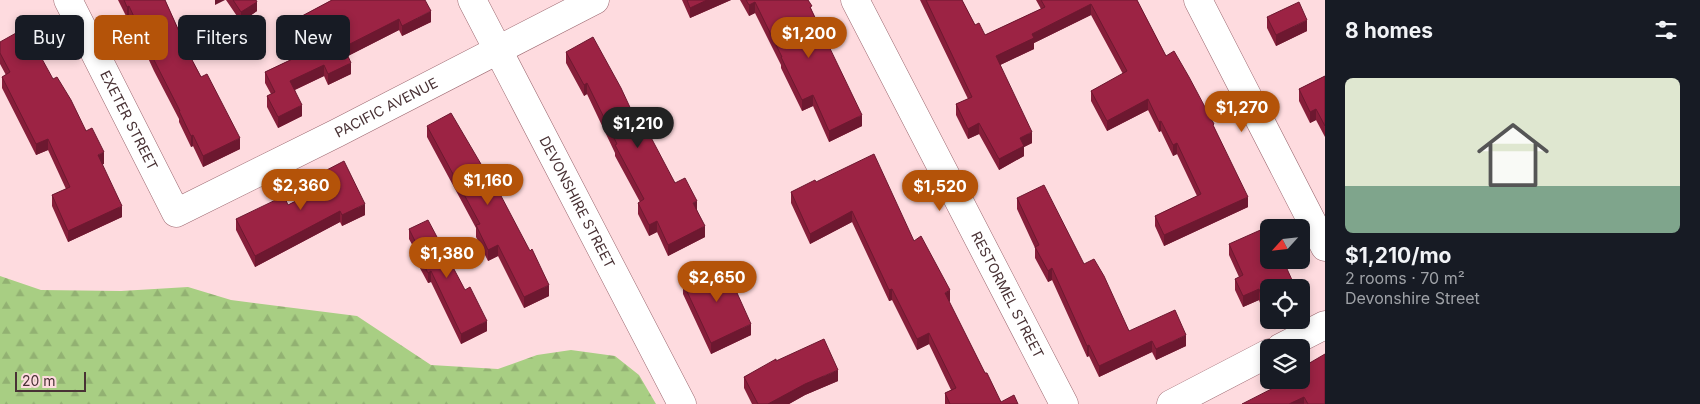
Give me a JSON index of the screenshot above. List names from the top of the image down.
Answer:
{
  "streets": {
    "street": [
      "PACIFIC AVENUE",
      "EXETER STREET",
      "DEVONSHIRE STREET",
      "RESTORMEL STREET"
    ]
  },
  "crossings": [
    ["PACIFIC AVENUE", "EXETER STREET"],
    ["PACIFIC AVENUE", "DEVONSHIRE STREET"]
  ],
  "scale_bar": "20 m",
  "north": "bottom left",
  "page": {
    "heading": "8 homes",
    "chip": [
      "Buy",
      "Rent",
      "Filters",
      "New"
    ],
    "price": [
      "$1,200",
      "$1,270",
      "$1,210",
      "$1,160",
      "$2,360",
      "$1,520",
      "$1,380",
      "$2,650"
    ],
    "list": [
      {
        "name": "$1,210/mo",
        "note": "2 rooms · 70 m² · Devonshire Street"
      }
    ],
    "scale": "20 m"
  }
}
